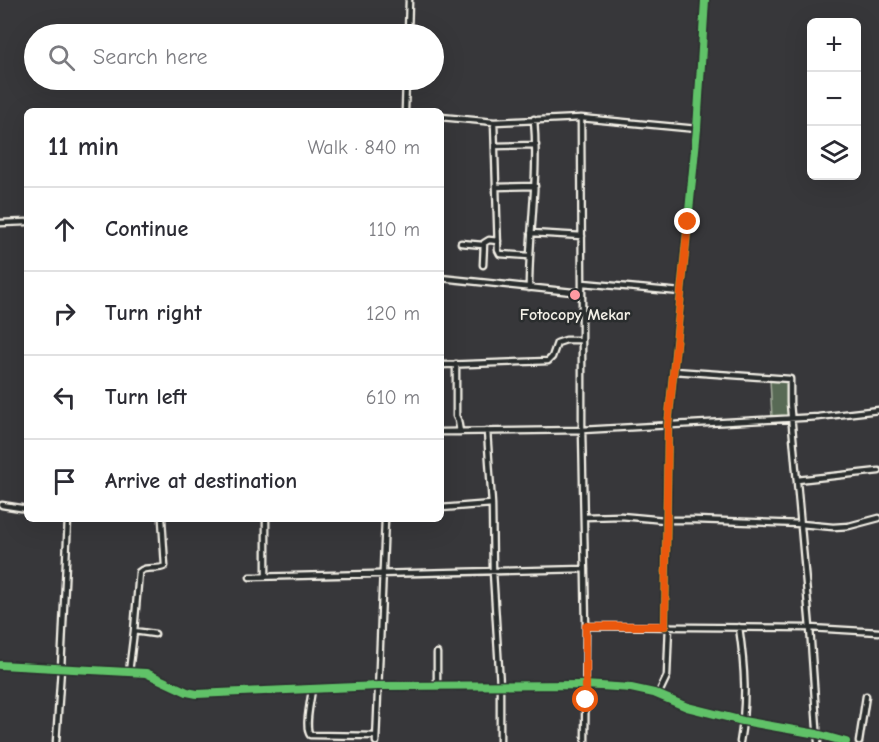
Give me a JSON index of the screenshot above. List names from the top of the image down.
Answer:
{
  "places": ["Fotocopy Mekar"],
  "page": {
    "map_buttons": ["+", "−"],
    "search": "Search here",
    "heading": ["11 min", "Walk · 840 m"],
    "list": [
      ["Continue", "110 m"],
      ["Turn right", "120 m"],
      ["Turn left", "610 m"],
      "Arrive at destination"
    ]
  }
}
